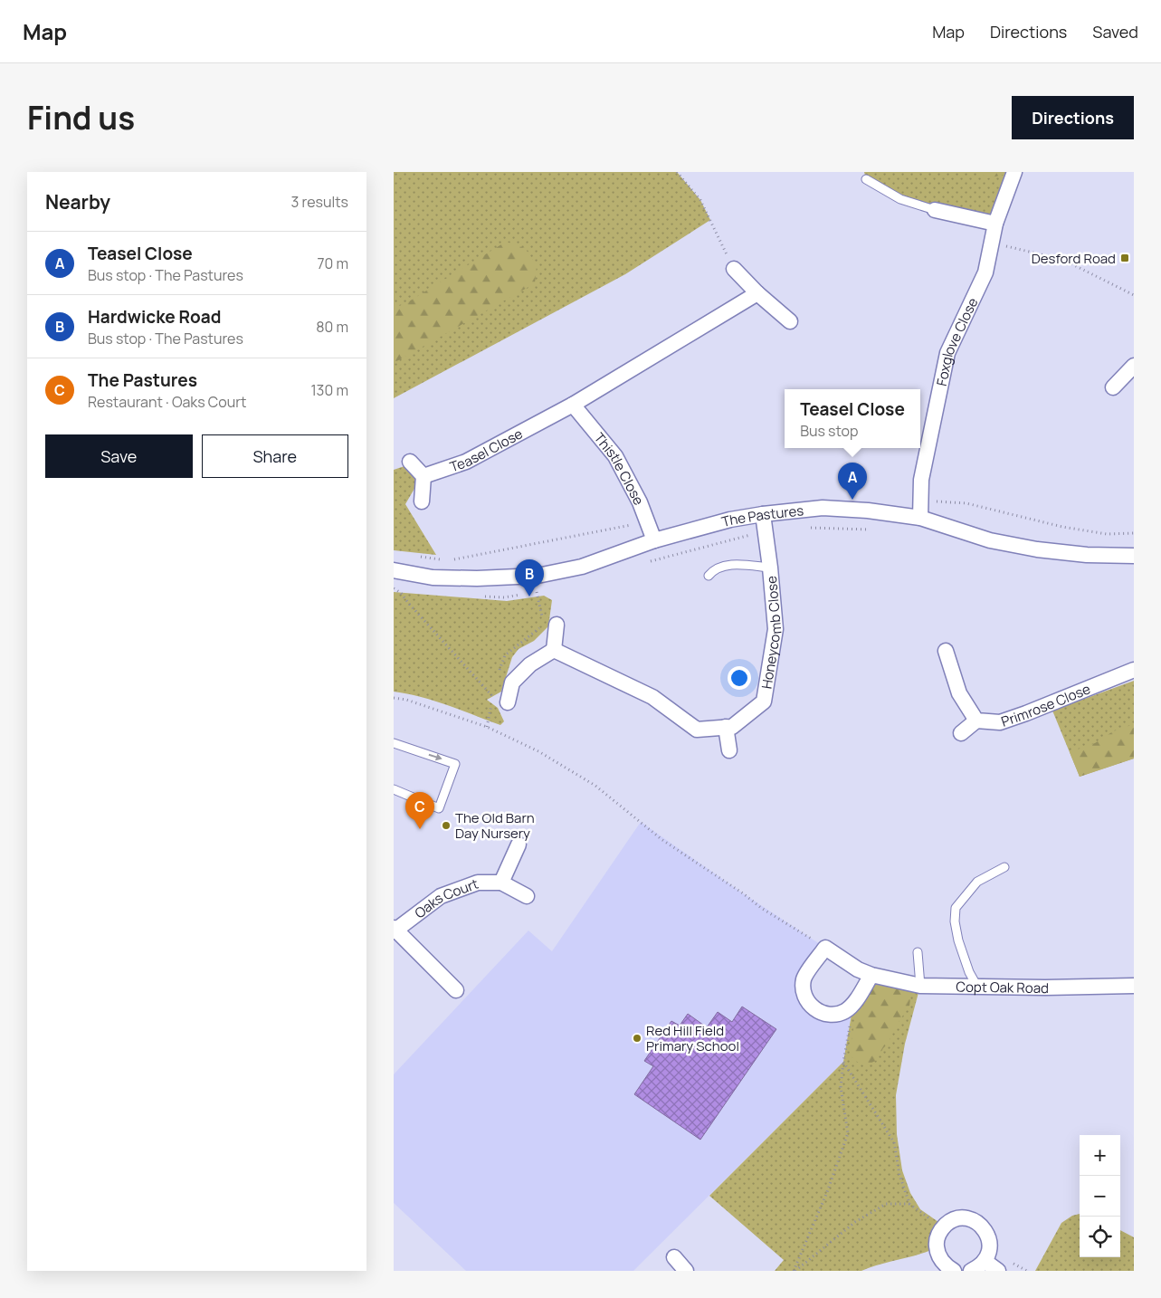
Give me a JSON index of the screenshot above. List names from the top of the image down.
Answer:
{
  "streets": {
    "street": [
      "Foxglove Close",
      "Teasel Close",
      "Thistle Close",
      "The Pastures",
      "Honeycomb Close",
      "Primrose Close",
      "Oaks Court",
      "Copt Oak Road"
    ]
  },
  "crossings": [
    ["Foxglove Close", "The Pastures"],
    ["Teasel Close", "Thistle Close"],
    ["Thistle Close", "The Pastures"],
    ["The Pastures", "Honeycomb Close"]
  ],
  "places": {
    "transit": ["Desford Road"],
    "other": ["The Old Barn Day Nursery", "Red Hill Field Primary School"]
  },
  "page": {
    "header": "Map",
    "nav": ["Map", "Directions", "Saved"],
    "title": "Find us",
    "buttons": [
      "Directions",
      ["Save", "Share"]
    ],
    "heading": ["Nearby", "3 results"],
    "list": [
      {
        "mark": "A",
        "name": "Teasel Close",
        "note": "Bus stop · The Pastures",
        "value": "70 m"
      },
      {
        "mark": "B",
        "name": "Hardwicke Road",
        "note": "Bus stop · The Pastures",
        "value": "80 m"
      },
      {
        "mark": "C",
        "name": "The Pastures",
        "note": "Restaurant · Oaks Court",
        "value": "130 m"
      }
    ],
    "popup": ["Teasel Close", "Bus stop"],
    "pins": ["A", "B", "C"],
    "map_buttons": ["+", "−"]
  }
}
